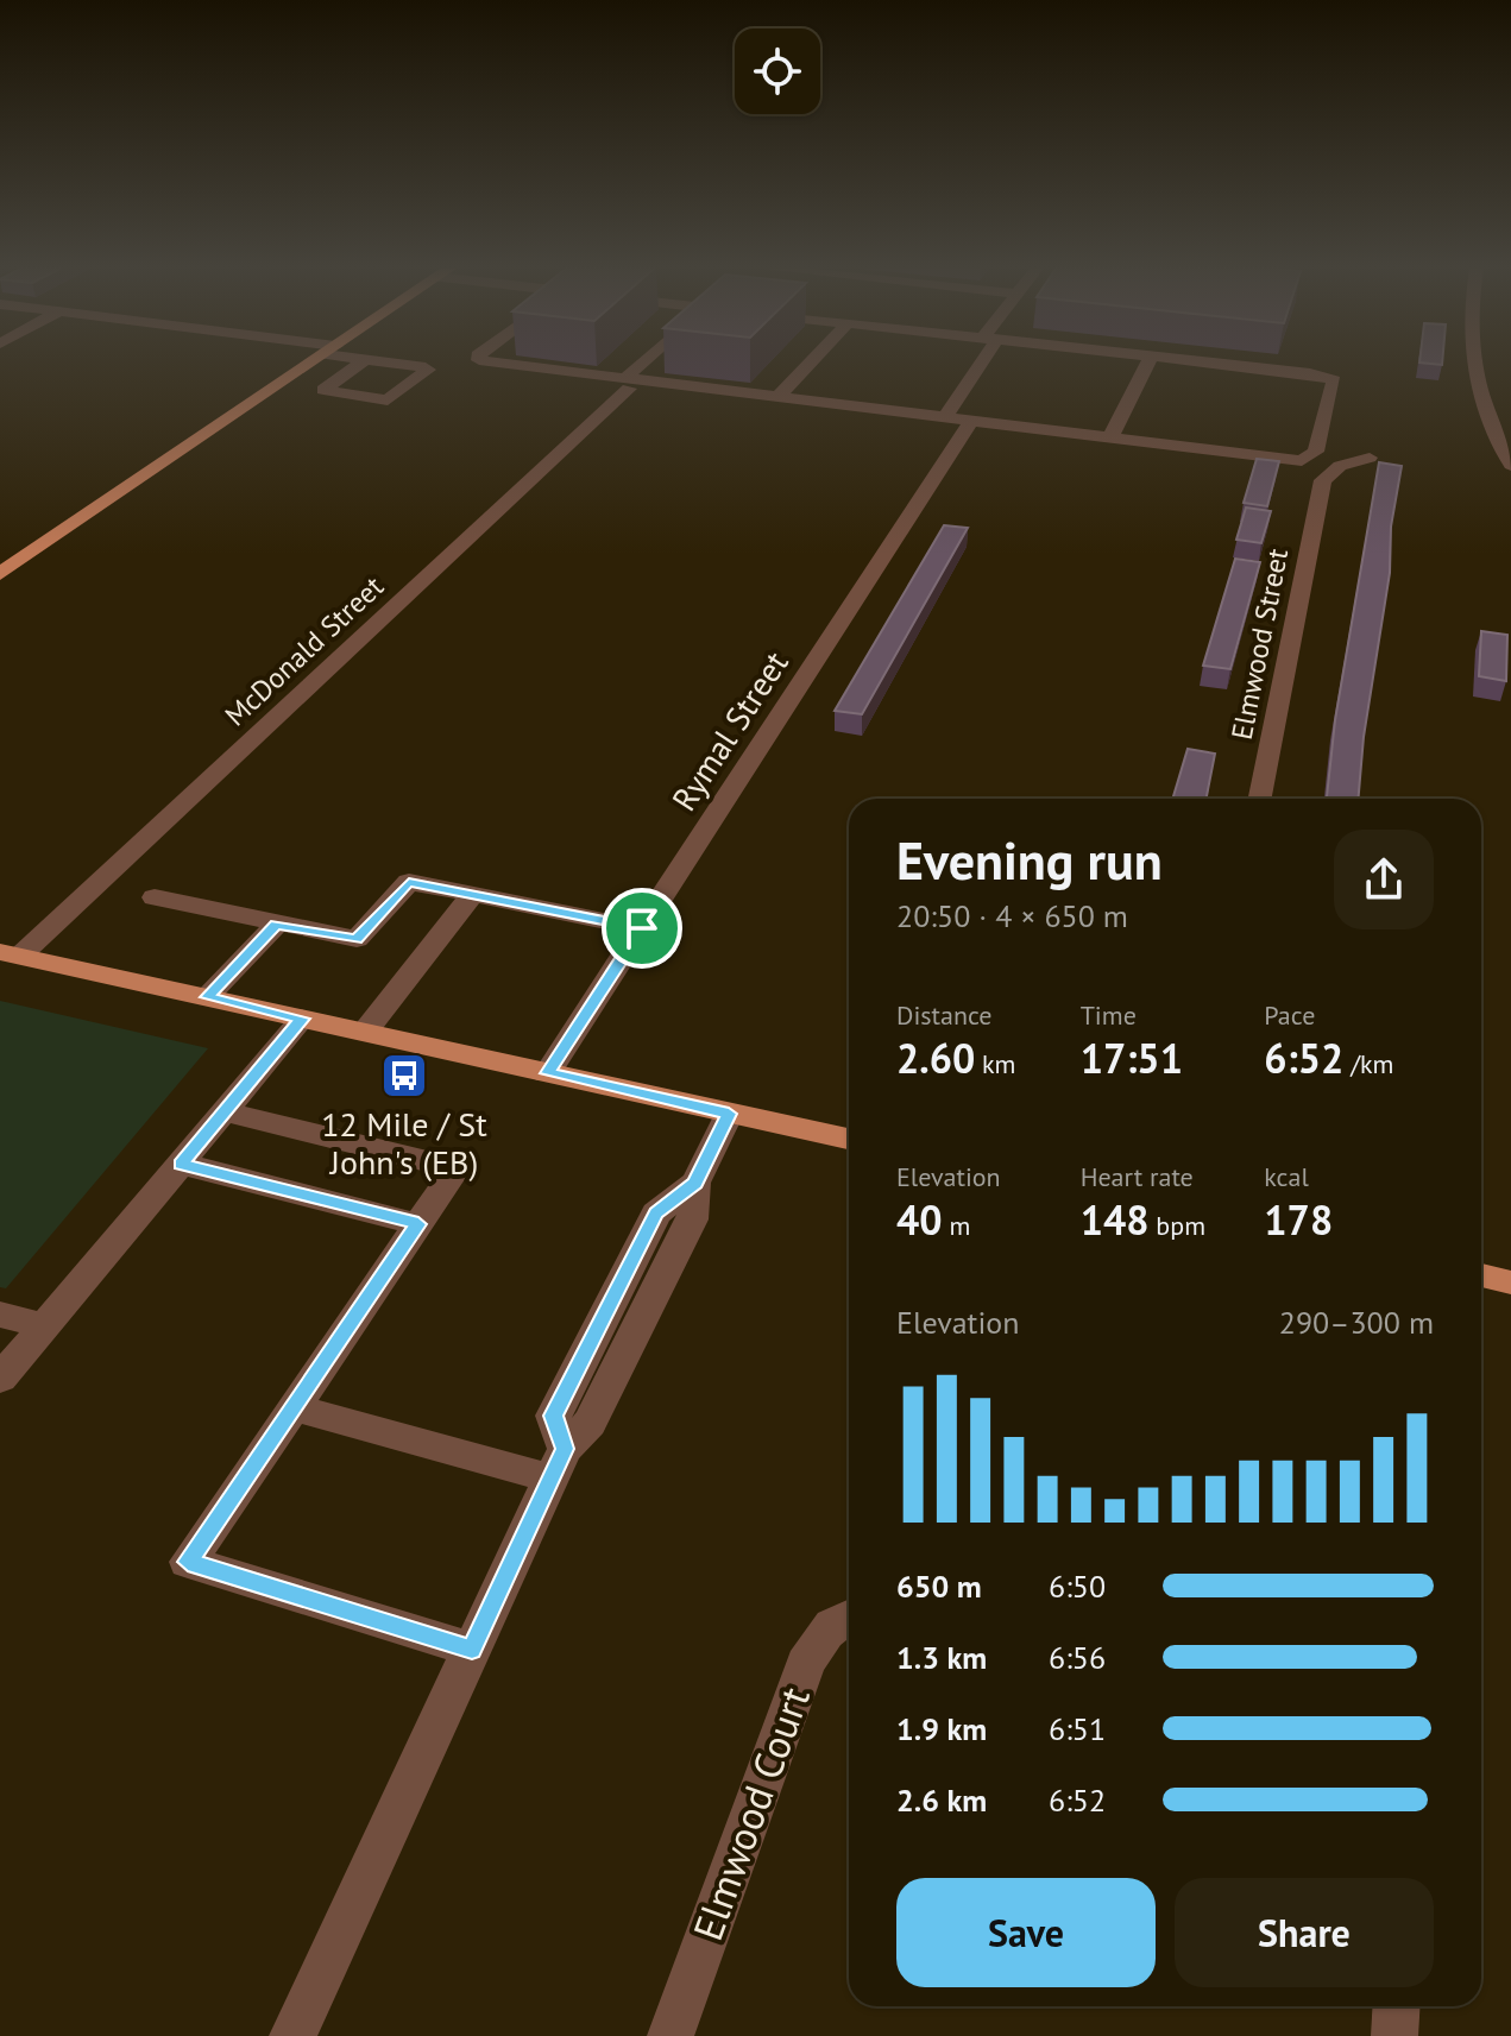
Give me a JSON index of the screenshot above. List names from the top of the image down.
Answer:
{
  "streets": {
    "street": [
      "Elmwood Street",
      "McDonald Street",
      "Rymal Street",
      "Elmwood Court"
    ]
  },
  "places": {
    "bus stop": ["12 Mile / St John's (EB)"]
  },
  "page": {
    "heading": ["Evening run", "20:50 · 4 × 650 m"],
    "stats": [
      ["Distance", "2.60 km"],
      ["Time", "17:51"],
      ["Pace", "6:52 /km"],
      ["Elevation", "40 m"],
      ["Heart rate", "148 bpm"],
      ["kcal", "178"]
    ],
    "chart": ["Elevation", "290–300 m"],
    "list": [
      {
        "name": "650 m",
        "note": "6:50"
      },
      {
        "name": "1.3 km",
        "note": "6:56"
      },
      {
        "name": "1.9 km",
        "note": "6:51"
      },
      {
        "name": "2.6 km",
        "note": "6:52"
      }
    ],
    "buttons": ["Save", "Share"]
  }
}
